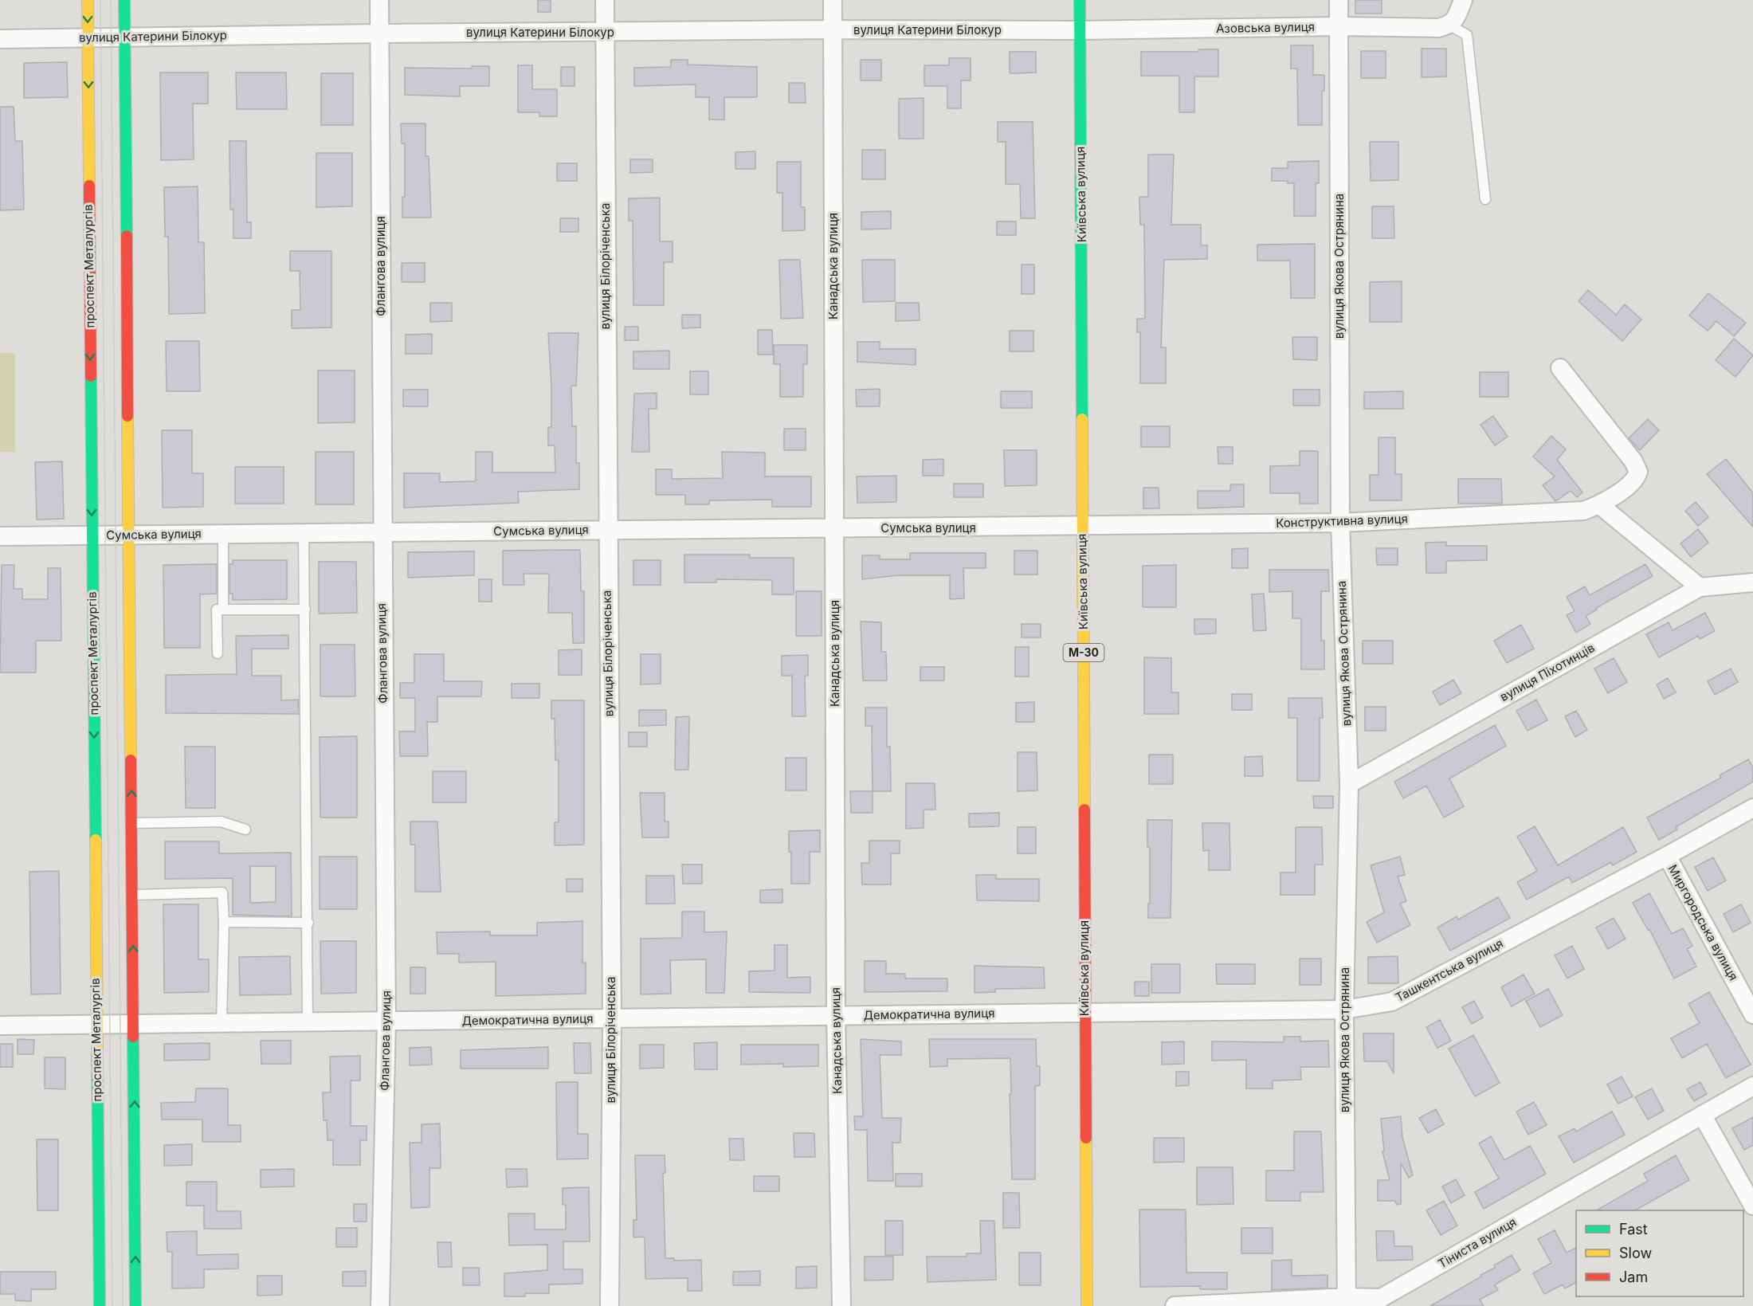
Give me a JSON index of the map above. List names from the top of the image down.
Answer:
{
  "streets": {
    "main road": ["Київська вулиця", "проспект Металургів", "М-30"],
    "street": [
      "Азовська вулиця",
      "вулиця Катерини Білокур",
      "Флангова вулиця",
      "вулиця Білоріченська",
      "Канадська вулиця",
      "вулиця Якова Острянина",
      "Конструктивна вулиця",
      "Сумська вулиця",
      "вулиця Піхотинців",
      "Миргородська вулиця",
      "Ташкентська вулиця",
      "Демократична вулиця",
      "Тіниста вулиця"
    ]
  },
  "crossings": [
    ["Азовська вулиця", "вулиця Катерини Білокур"],
    ["Азовська вулиця", "Київська вулиця"],
    ["Азовська вулиця", "вулиця Якова Острянина"],
    ["вулиця Катерини Білокур", "Київська вулиця"],
    ["вулиця Катерини Білокур", "проспект Металургів"],
    ["вулиця Катерини Білокур", "Флангова вулиця"],
    ["вулиця Катерини Білокур", "вулиця Білоріченська"],
    ["вулиця Катерини Білокур", "Канадська вулиця"],
    ["Київська вулиця", "Конструктивна вулиця"],
    ["Київська вулиця", "Сумська вулиця"],
    ["Київська вулиця", "Ташкентська вулиця"],
    ["Київська вулиця", "Демократична вулиця"],
    ["проспект Металургів", "Сумська вулиця"],
    ["проспект Металургів", "Демократична вулиця"],
    ["Флангова вулиця", "Сумська вулиця"],
    ["Флангова вулиця", "Демократична вулиця"],
    ["вулиця Білоріченська", "Сумська вулиця"],
    ["вулиця Білоріченська", "Демократична вулиця"],
    ["Канадська вулиця", "Сумська вулиця"],
    ["Канадська вулиця", "Демократична вулиця"],
    ["вулиця Якова Острянина", "Конструктивна вулиця"],
    ["вулиця Якова Острянина", "вулиця Піхотинців"],
    ["вулиця Якова Острянина", "Ташкентська вулиця"],
    ["вулиця Якова Острянина", "Тіниста вулиця"],
    ["Конструктивна вулиця", "Сумська вулиця"],
    ["Миргородська вулиця", "Ташкентська вулиця"],
    ["Ташкентська вулиця", "Демократична вулиця"]
  ],
  "legend": ["Fast", "Slow", "Jam"]
}
